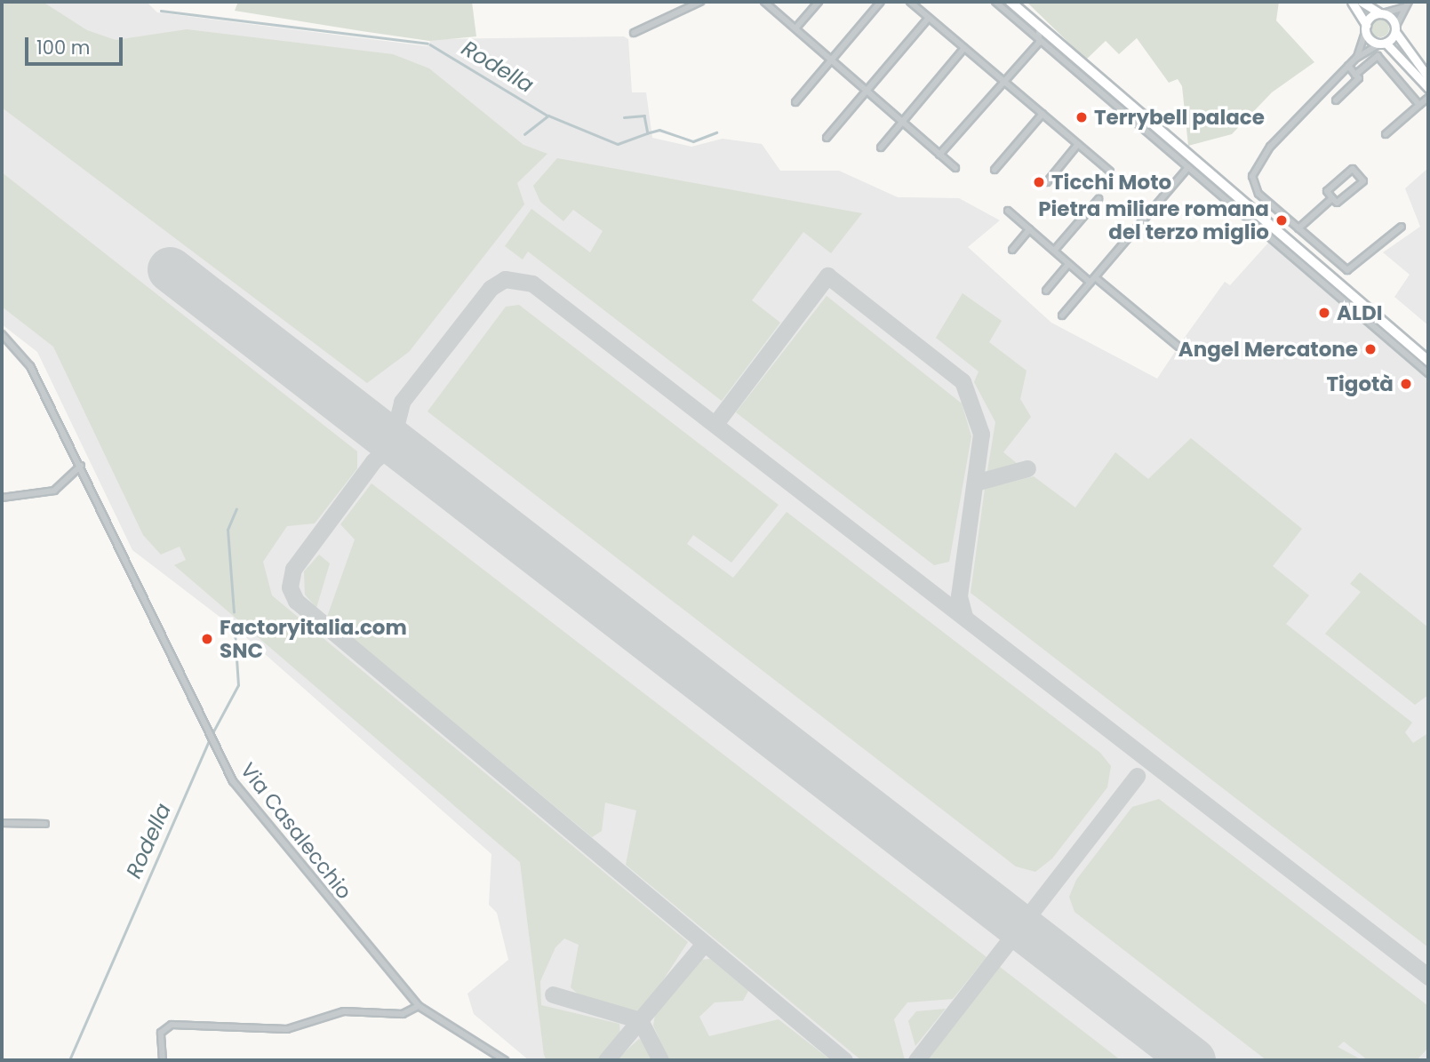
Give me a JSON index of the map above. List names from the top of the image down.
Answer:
{
  "streets": {
    "street": ["Via Casalecchio"]
  },
  "water": ["Rodella"],
  "places": [
    "Terrybell palace",
    "Ticchi Moto",
    "Pietra miliare romana del terzo miglio",
    "ALDI",
    "Angel Mercatone",
    "Tigotà",
    "Factoryitalia.com SNC"
  ],
  "scale_bar": "100 m"
}
